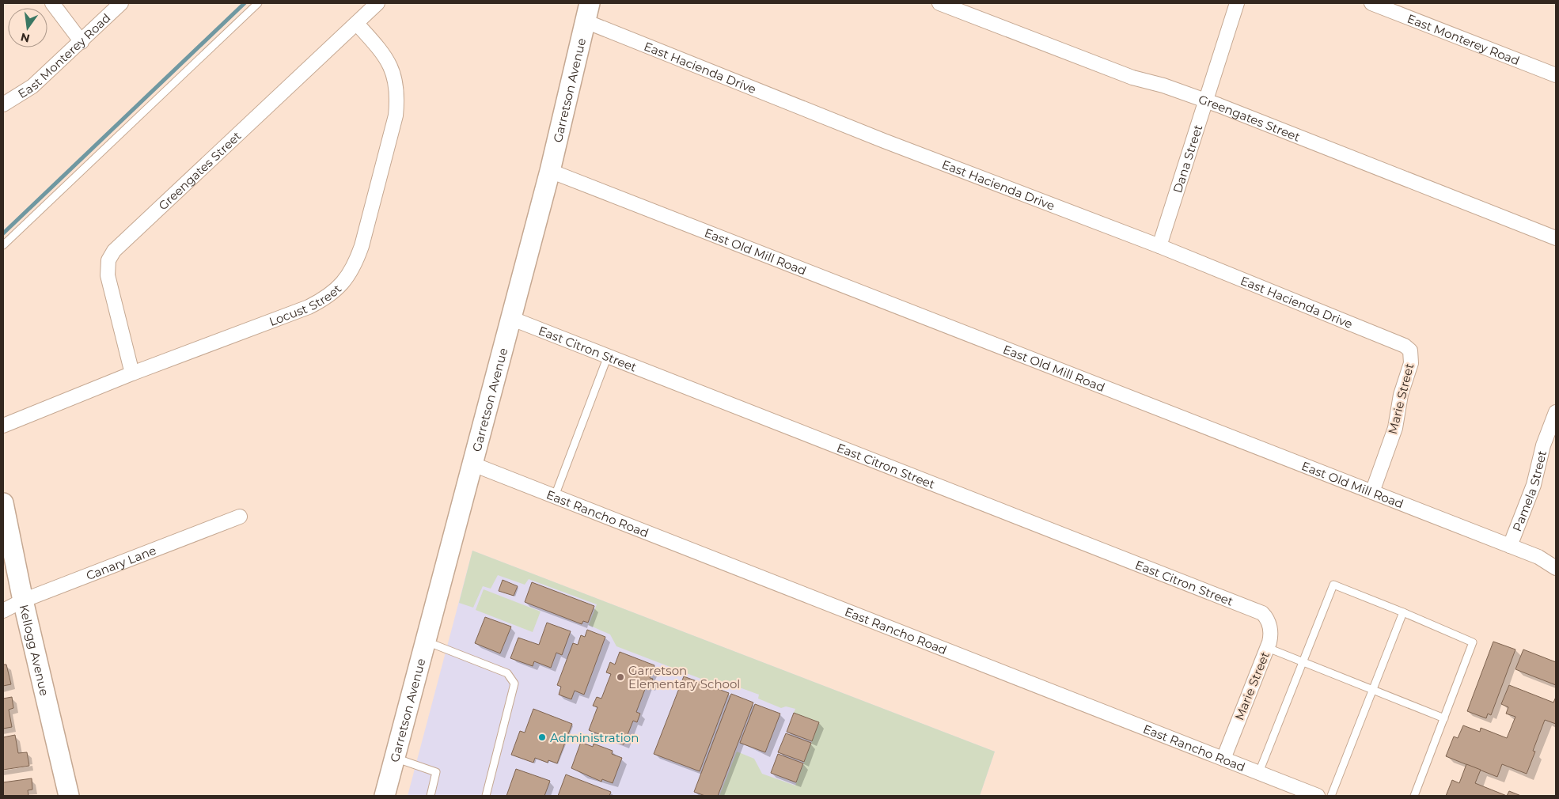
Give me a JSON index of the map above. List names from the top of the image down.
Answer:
{
  "streets": {
    "street": [
      "East Monterey Road",
      "East Hacienda Drive",
      "Garretson Avenue",
      "Greengates Street",
      "Dana Street",
      "East Old Mill Road",
      "Locust Street",
      "East Citron Street",
      "Marie Street",
      "Pamela Street",
      "East Rancho Road",
      "Canary Lane",
      "Kellogg Avenue"
    ]
  },
  "crossings": [
    ["East Hacienda Drive", "Garretson Avenue"],
    ["East Hacienda Drive", "Dana Street"],
    ["East Hacienda Drive", "Marie Street"],
    ["Garretson Avenue", "East Old Mill Road"],
    ["Garretson Avenue", "East Citron Street"],
    ["Garretson Avenue", "East Rancho Road"],
    ["Greengates Street", "Dana Street"],
    ["Greengates Street", "Locust Street"],
    ["East Old Mill Road", "Marie Street"],
    ["East Old Mill Road", "Pamela Street"],
    ["East Citron Street", "Marie Street"],
    ["Marie Street", "East Rancho Road"],
    ["Canary Lane", "Kellogg Avenue"]
  ],
  "places": ["Garretson Elementary School", "Administration"],
  "north": "bottom"
}
